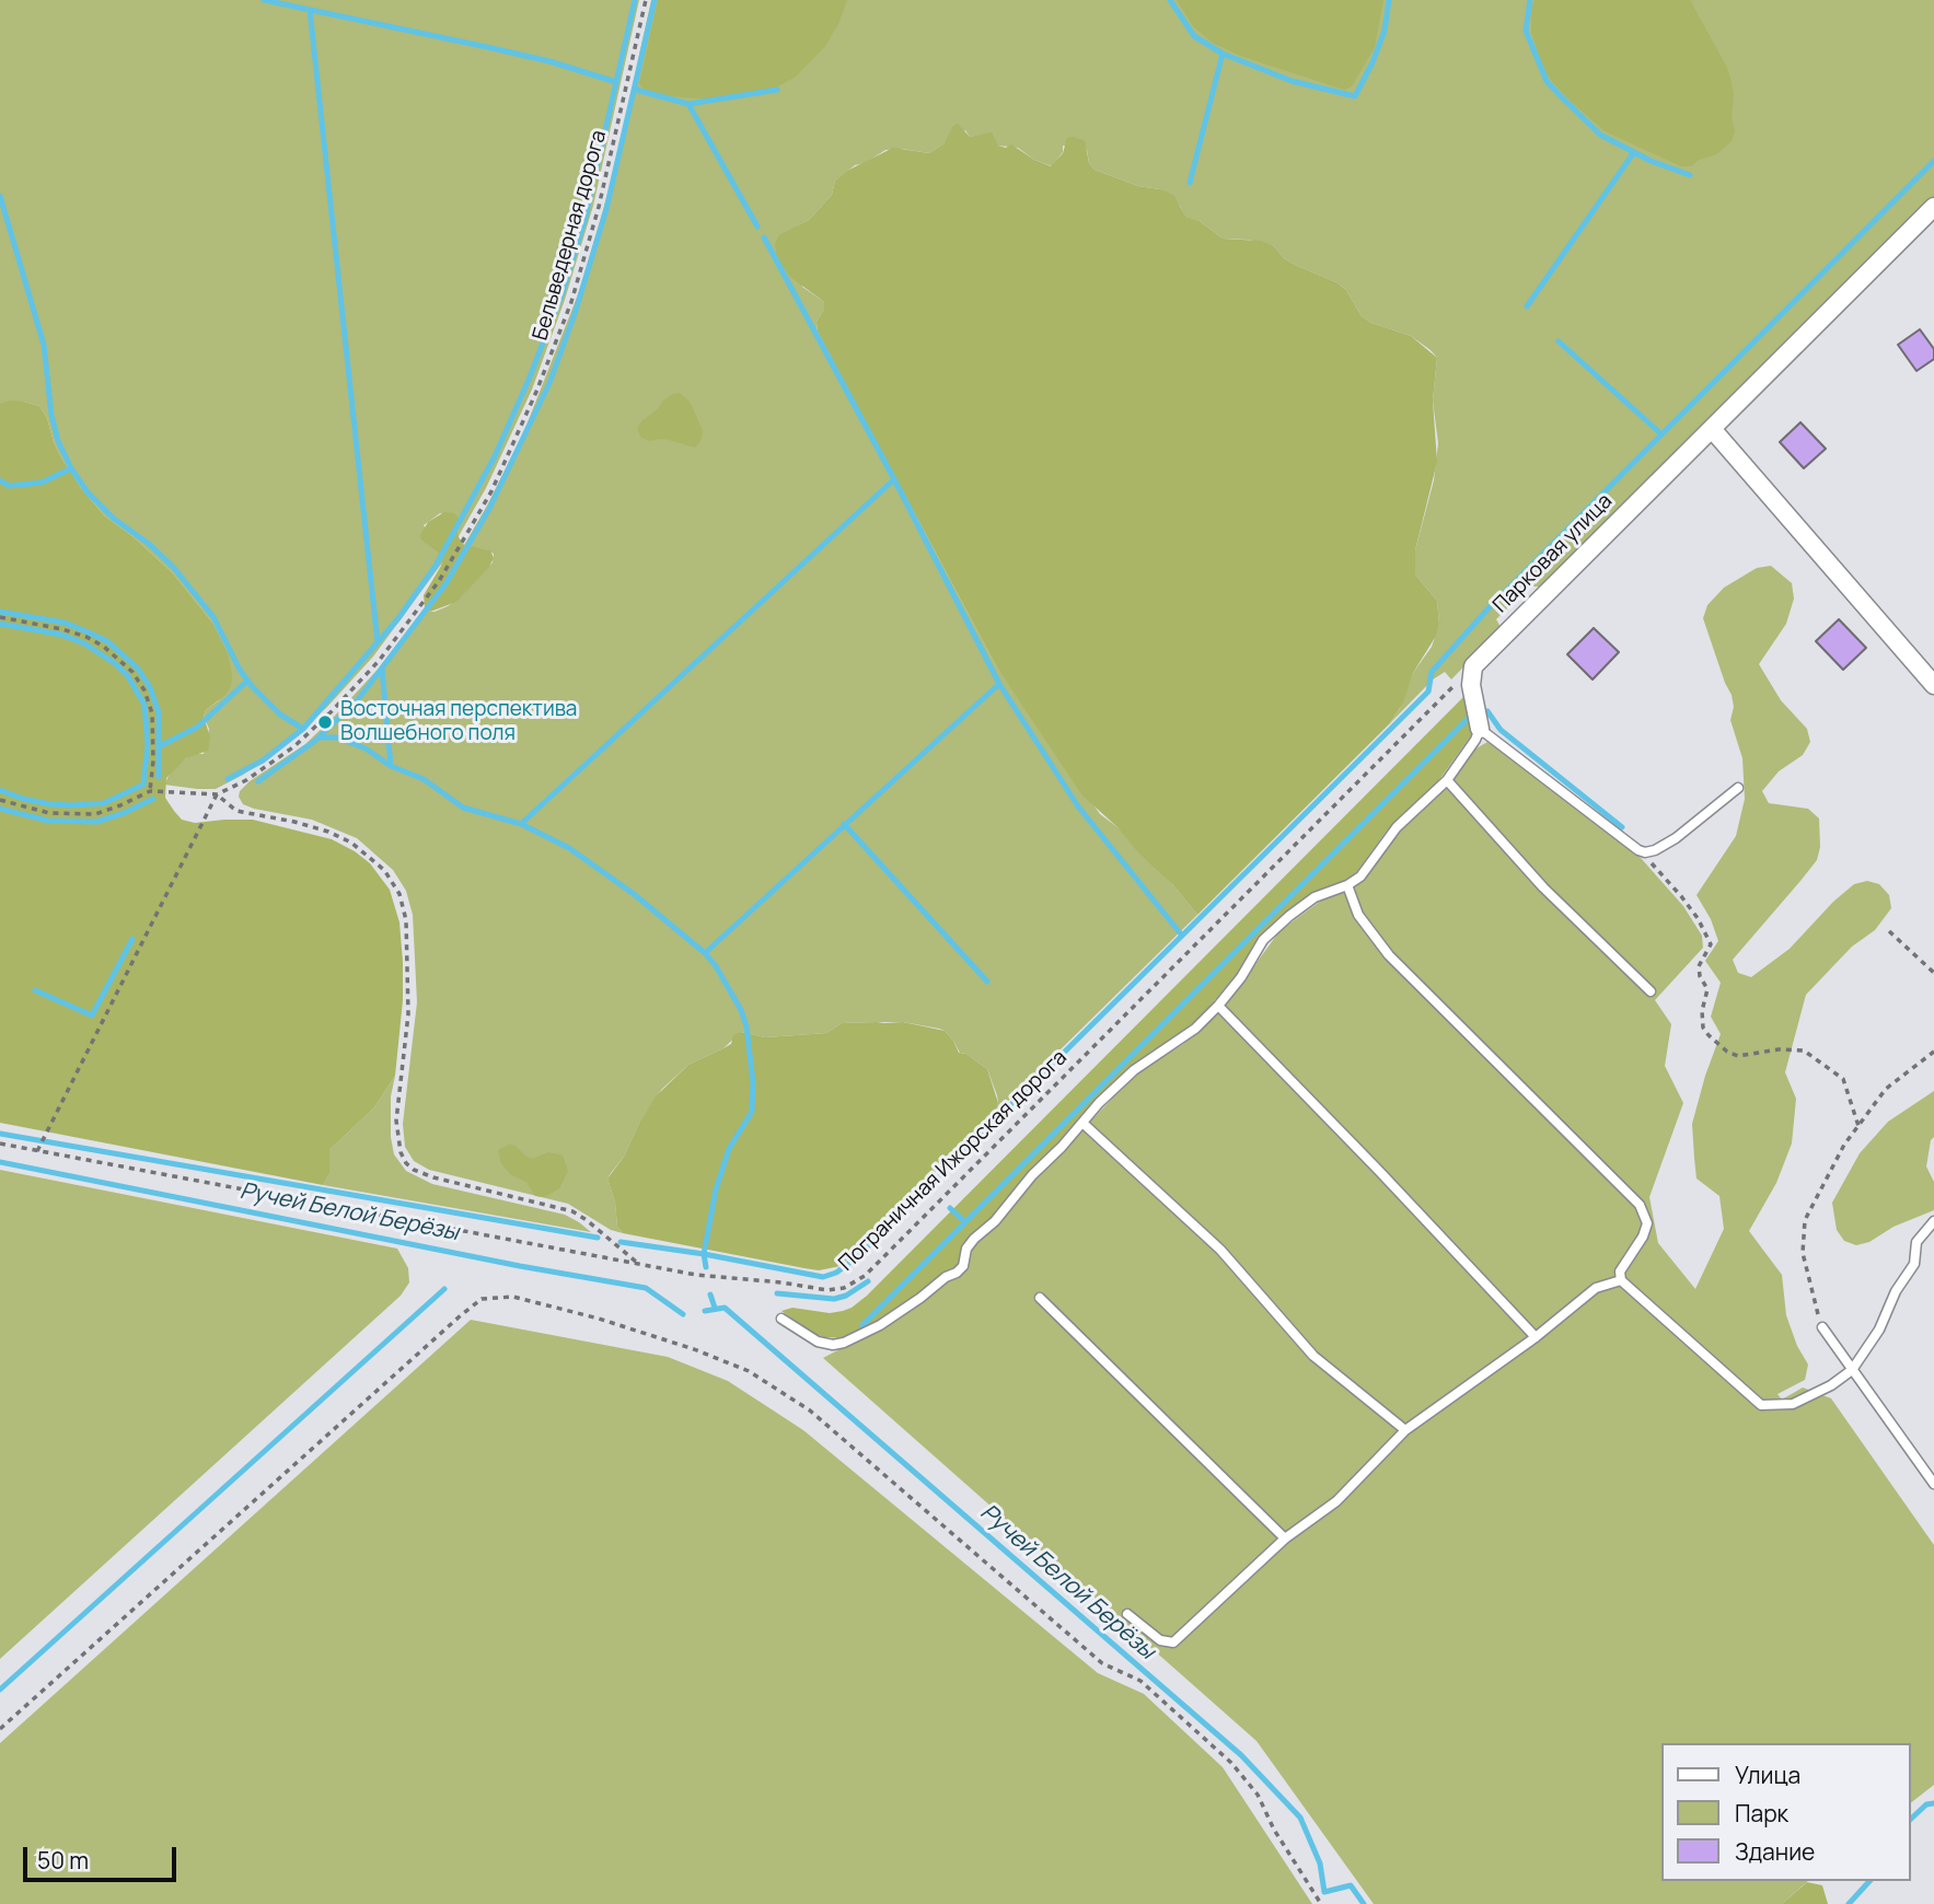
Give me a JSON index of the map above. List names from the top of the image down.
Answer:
{
  "streets": {
    "street": ["Парковая улица"],
    "path": ["Бельведерная дорога", "Пограничная Ижорская дорога"]
  },
  "water": ["Ручей Белой Берёзы"],
  "places": ["Восточная перспектива Волшебного поля"],
  "legend": ["Улица", "Парк", "Здание"],
  "scale_bar": "50 m"
}
